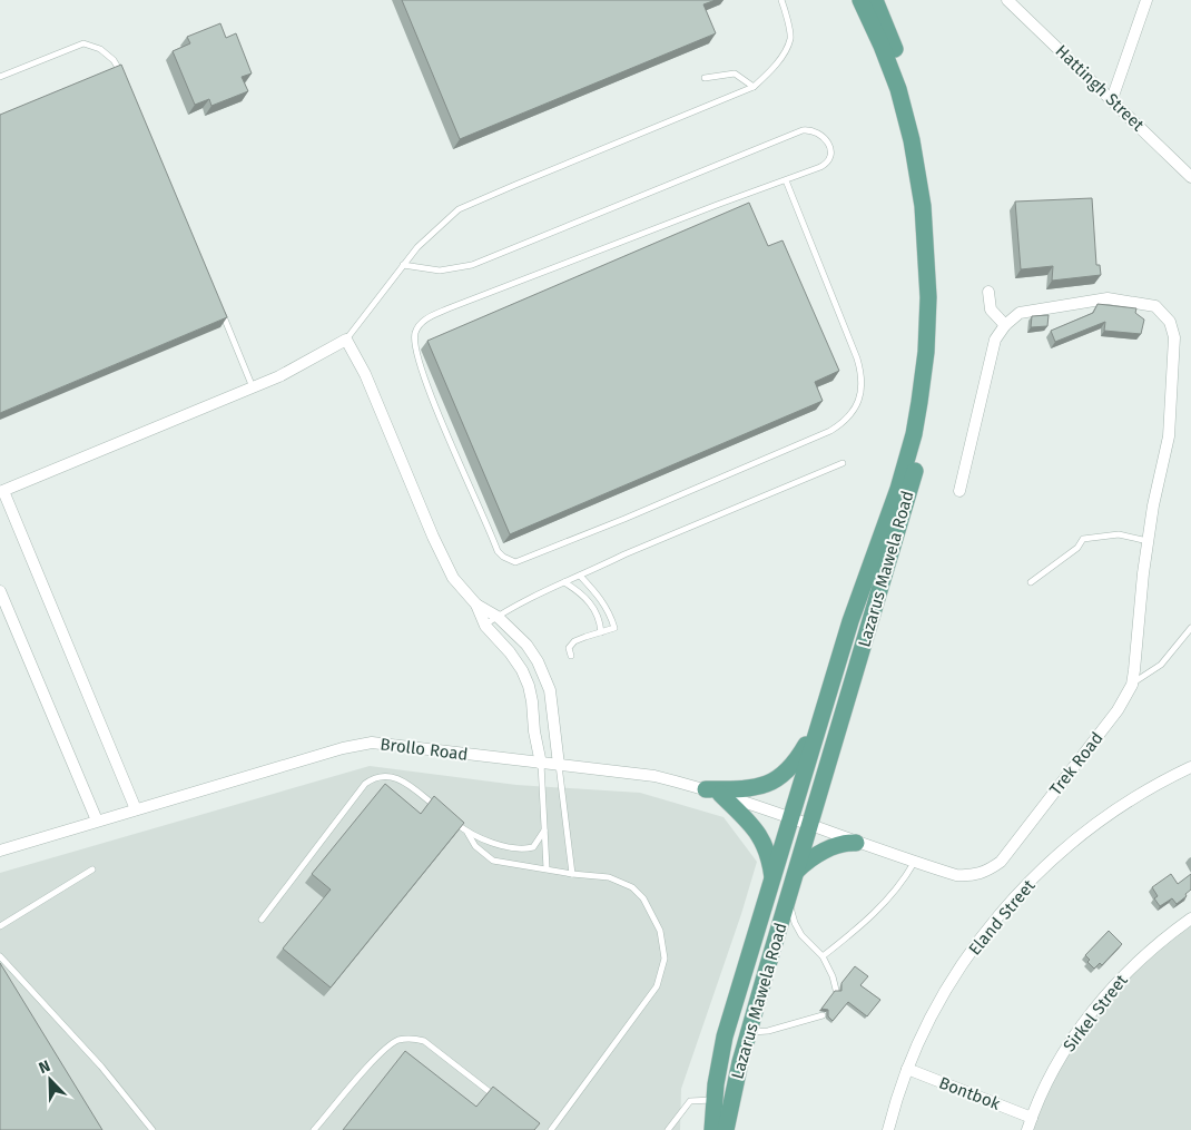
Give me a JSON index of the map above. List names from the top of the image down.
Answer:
{
  "streets": {
    "main road": ["Lazarus Mawela Road"],
    "street": [
      "Hattingh Street",
      "Brollo Road",
      "Trek Road",
      "Eland Street",
      "Sirkel Street",
      "Bontbok"
    ]
  },
  "crossings": [
    ["Lazarus Mawela Road", "Brollo Road"],
    ["Lazarus Mawela Road", "Trek Road"],
    ["Brollo Road", "Trek Road"],
    ["Eland Street", "Bontbok"],
    ["Sirkel Street", "Bontbok"]
  ],
  "north": "top left"
}
